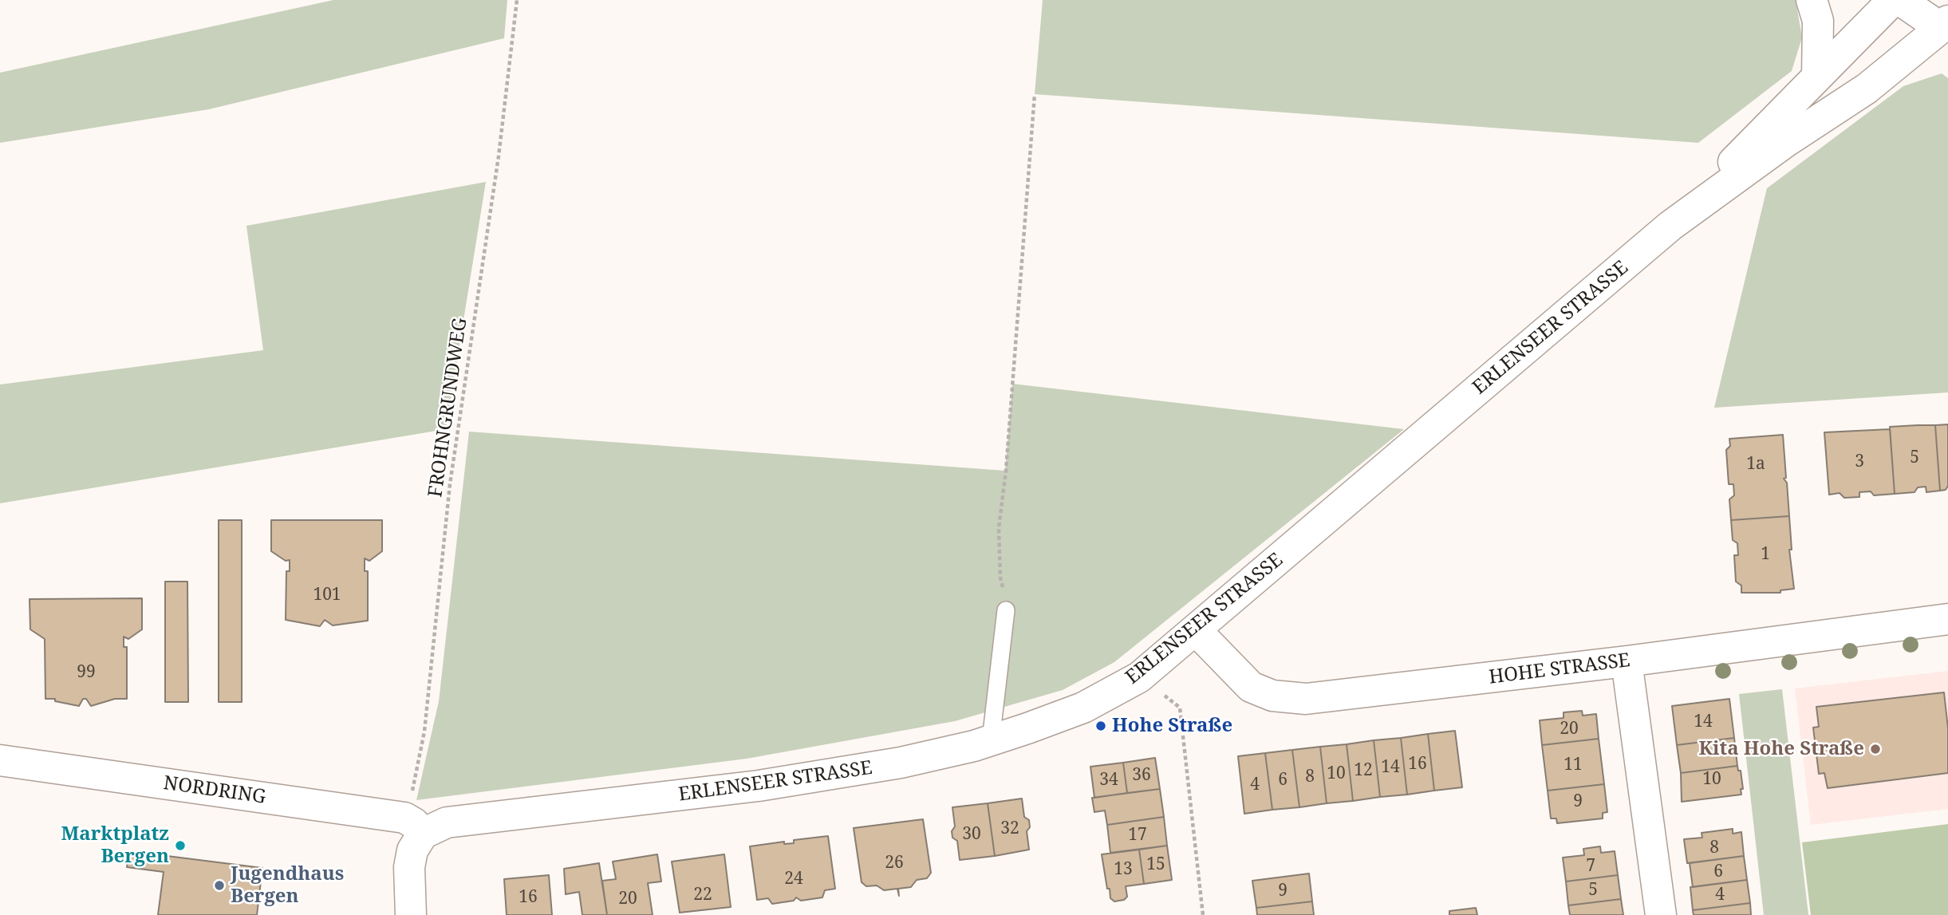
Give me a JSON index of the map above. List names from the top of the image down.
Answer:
{
  "streets": {
    "street": ["ERLENSEER STRASSE", "HOHE STRASSE", "NORDRING"],
    "path": ["FROHNGRUNDWEG"]
  },
  "crossings": [
    ["ERLENSEER STRASSE", "FROHNGRUNDWEG"],
    ["ERLENSEER STRASSE", "HOHE STRASSE"],
    ["ERLENSEER STRASSE", "NORDRING"],
    ["FROHNGRUNDWEG", "NORDRING"]
  ],
  "places": [
    "Hohe Straße",
    "Kita Hohe Straße",
    "Marktplatz Bergen",
    "Jugendhaus Bergen"
  ],
  "house_numbers": [
    "5",
    "3",
    "1a",
    "1",
    "101",
    "99",
    "14",
    "20",
    "16",
    "11",
    "14",
    "12",
    "10",
    "36",
    "8",
    "10",
    "34",
    "6",
    "4",
    "9",
    "32",
    "30",
    "17",
    "8",
    "26",
    "15",
    "7",
    "13",
    "6",
    "24",
    "5",
    "9",
    "22",
    "4",
    "16",
    "20"
  ]
}
